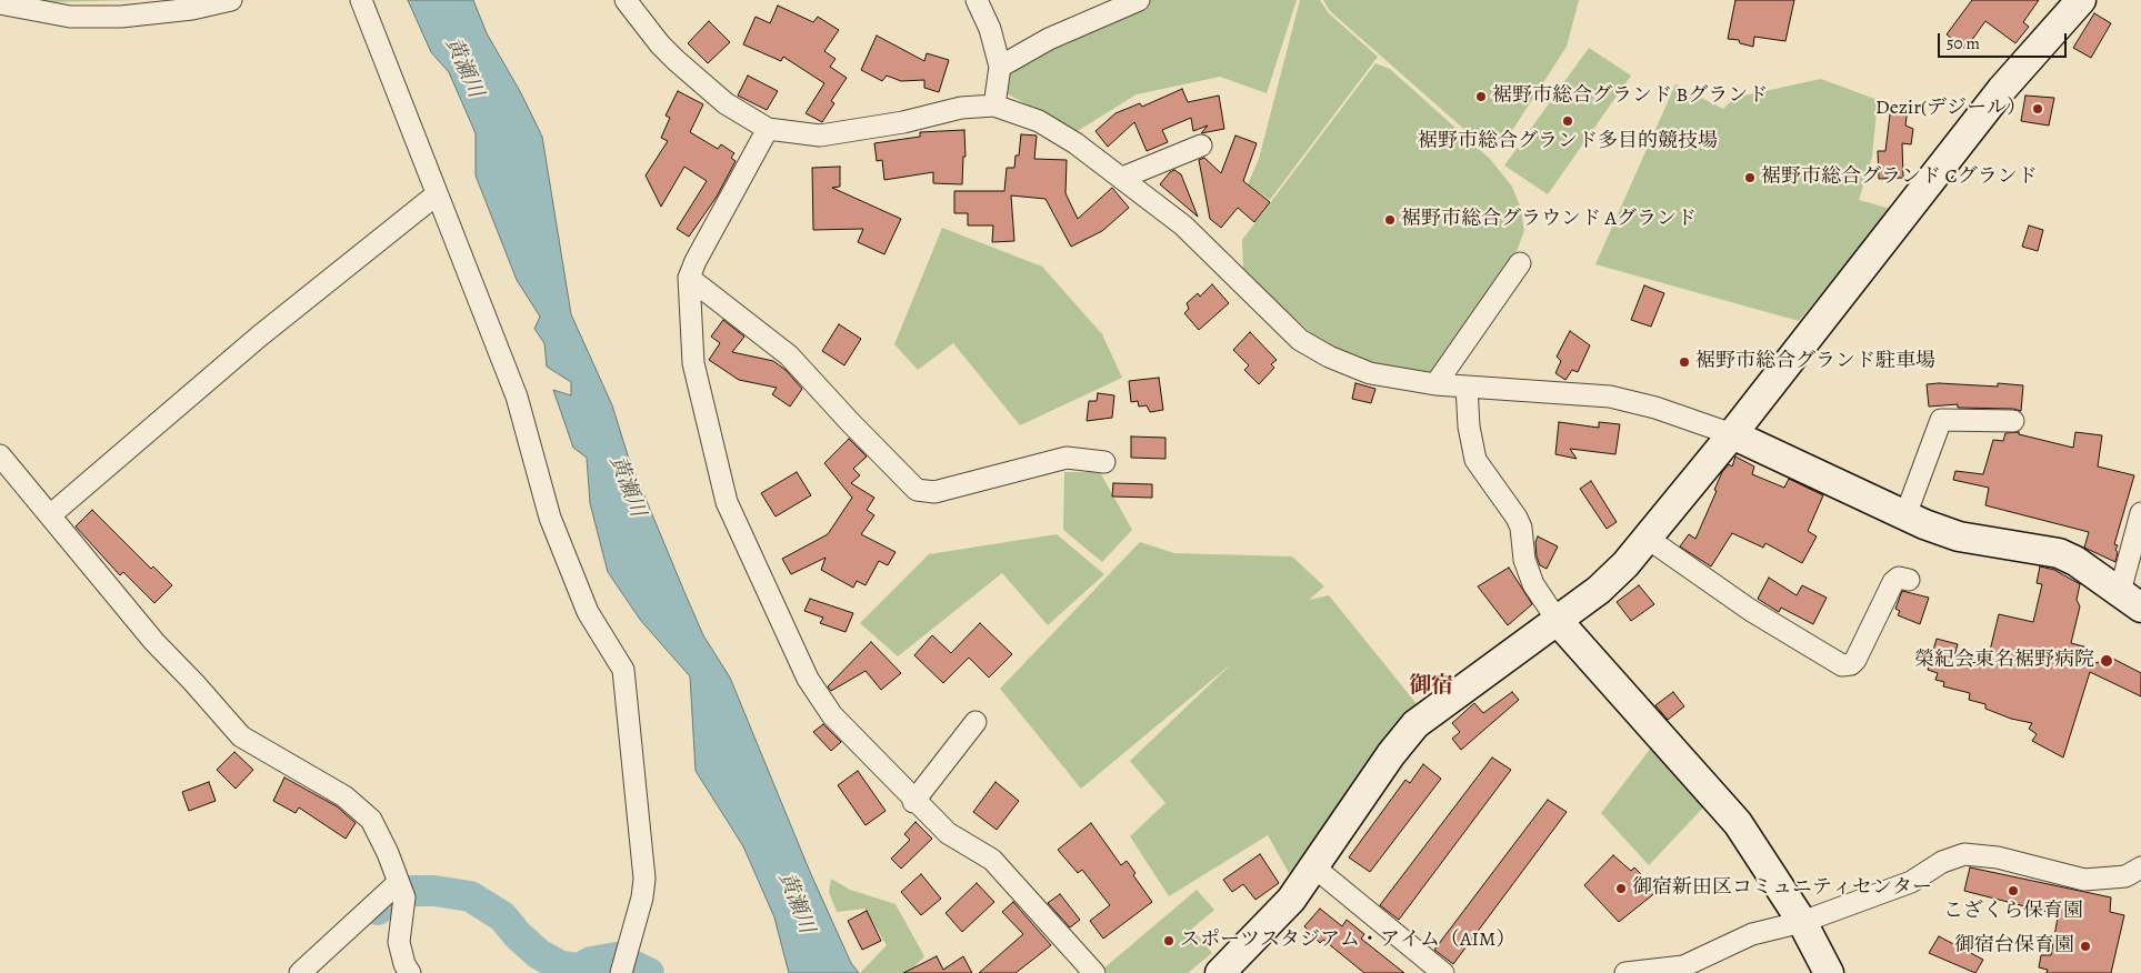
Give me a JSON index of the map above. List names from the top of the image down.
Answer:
{
  "districts": ["御宿"],
  "water": ["黄瀬川"],
  "places": [
    "裾野市総合グランド Bグランド",
    "Dezir(デジール）",
    "裾野市総合グランド多目的競技場",
    "裾野市総合グランド Cグランド",
    "裾野市総合グラウンド Aグランド",
    "裾野市総合グランド駐車場",
    "榮紀会東名裾野病院",
    "御宿新田区コミュニティセンター",
    "こざくら保育園",
    "スポーツスタジアム・アイム（AIM）",
    "御宿台保育園"
  ],
  "scale_bar": "50 m"
}
